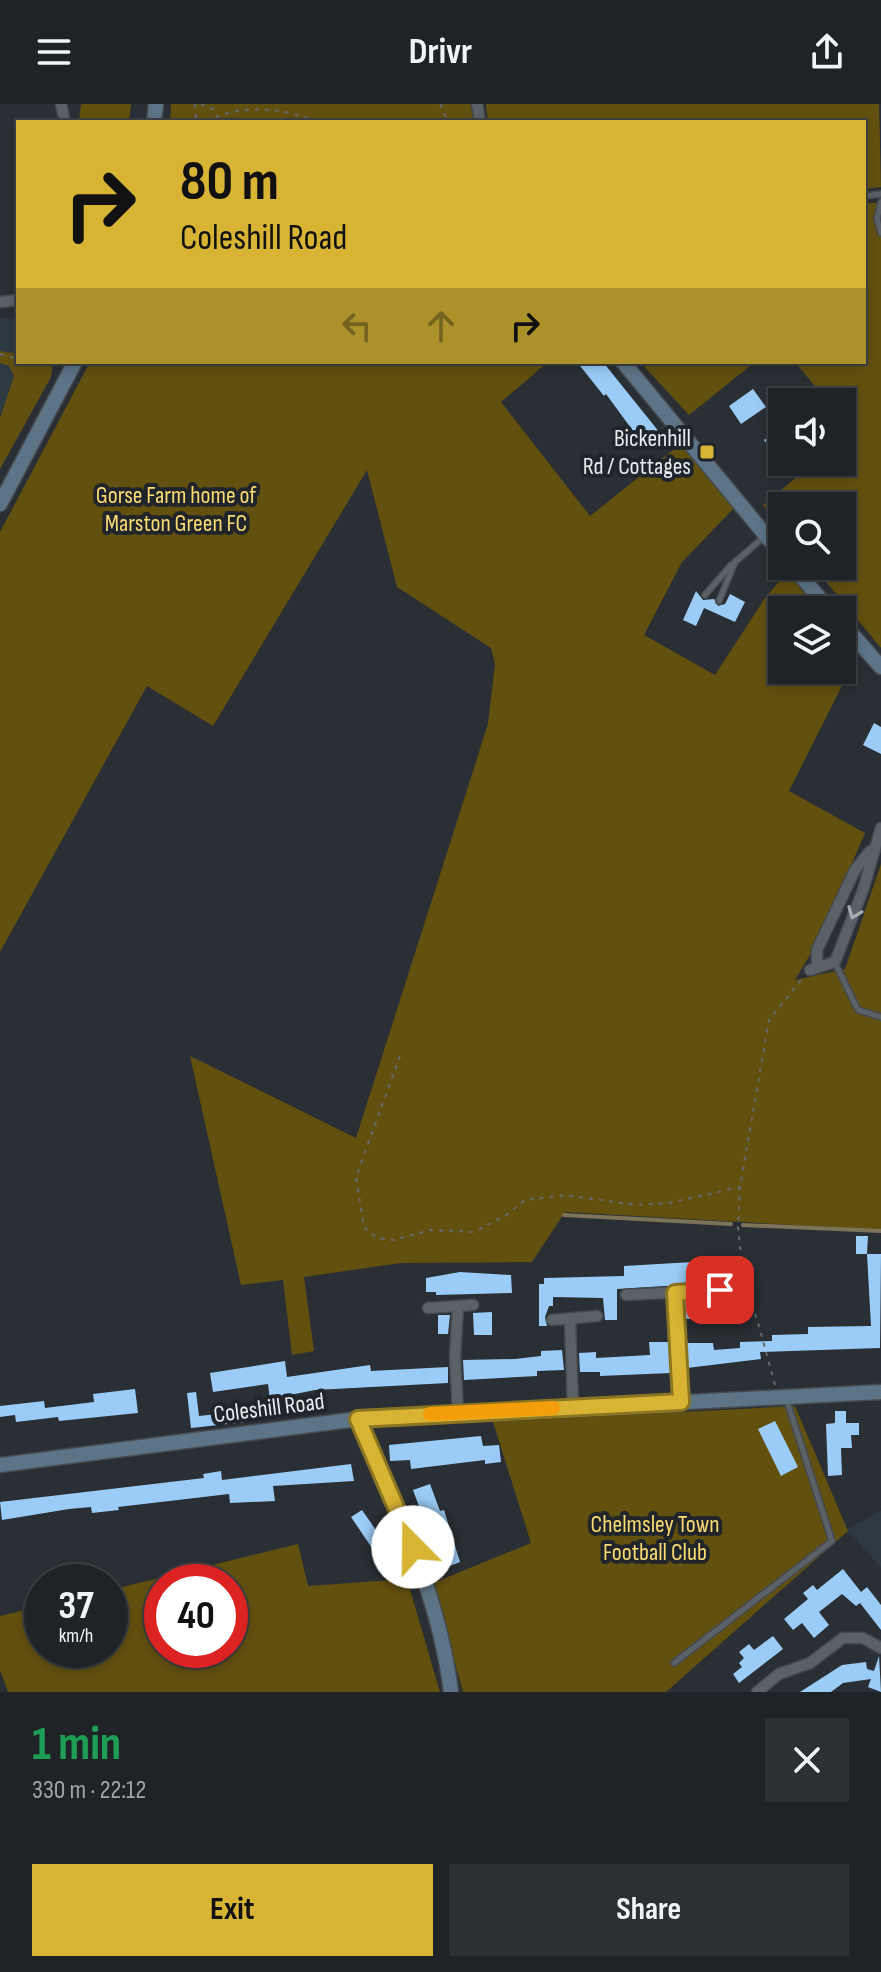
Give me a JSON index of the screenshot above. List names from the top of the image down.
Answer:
{
  "streets": {
    "street": ["Coleshill Road"]
  },
  "parks": ["Gorse Farm home of Marston Green FC", "Chelmsley Town Football Club"],
  "places": {
    "transit": ["Bickenhill Rd / Cottages"]
  },
  "page": {
    "header": "Drivr",
    "turn": ["80 m", "Coleshill Road"],
    "speed": "37 km/h",
    "limit": "40",
    "heading": ["1 min", "330 m · 22:12"],
    "buttons": ["Exit", "Share"]
  }
}
